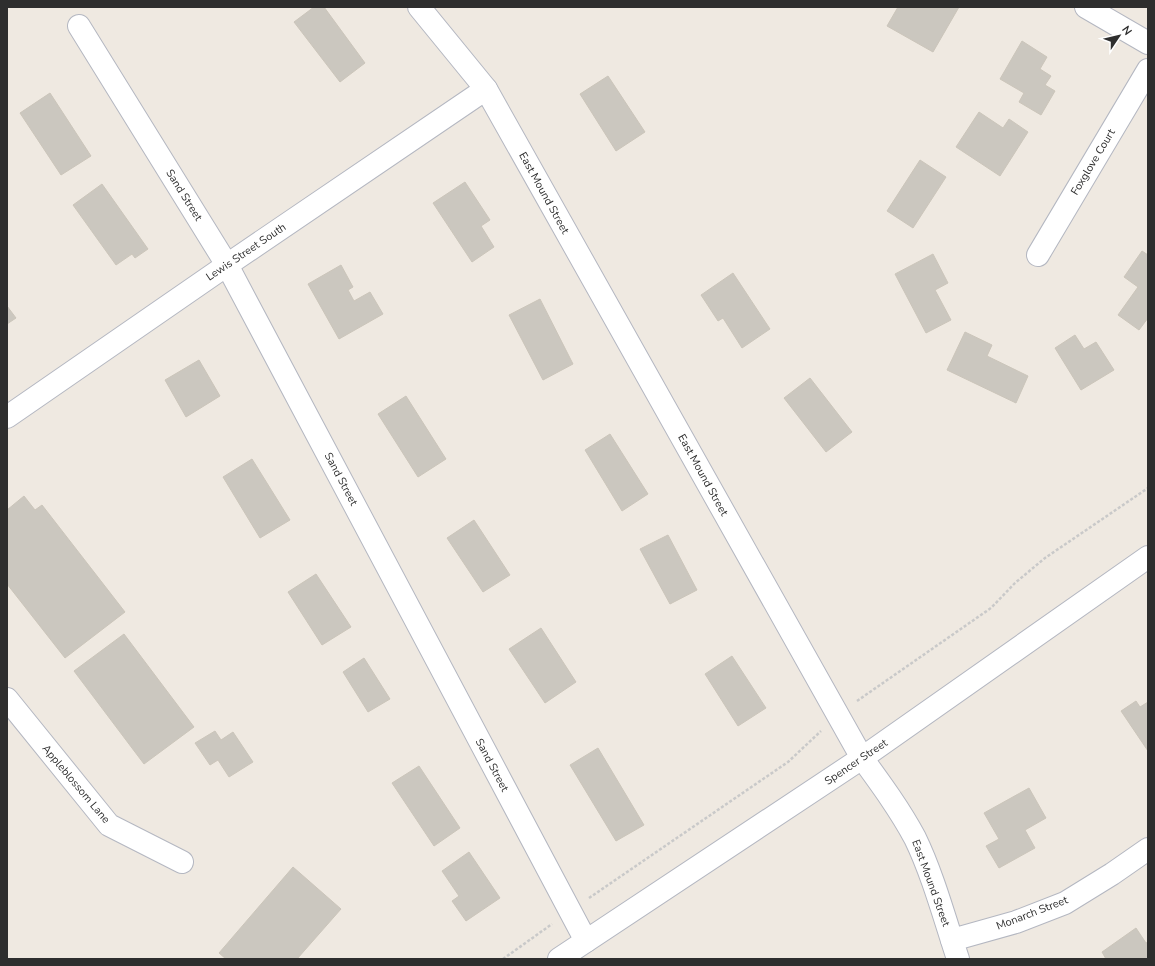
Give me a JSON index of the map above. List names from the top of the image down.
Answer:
{
  "streets": {
    "street": [
      "Foxglove Court",
      "East Mound Street",
      "Sand Street",
      "Lewis Street South",
      "Spencer Street",
      "Appleblossom Lane",
      "Monarch Street"
    ]
  },
  "crossings": [
    ["East Mound Street", "Lewis Street South"],
    ["East Mound Street", "Spencer Street"],
    ["East Mound Street", "Monarch Street"],
    ["Sand Street", "Lewis Street South"],
    ["Sand Street", "Spencer Street"]
  ],
  "north": "top right"
}
